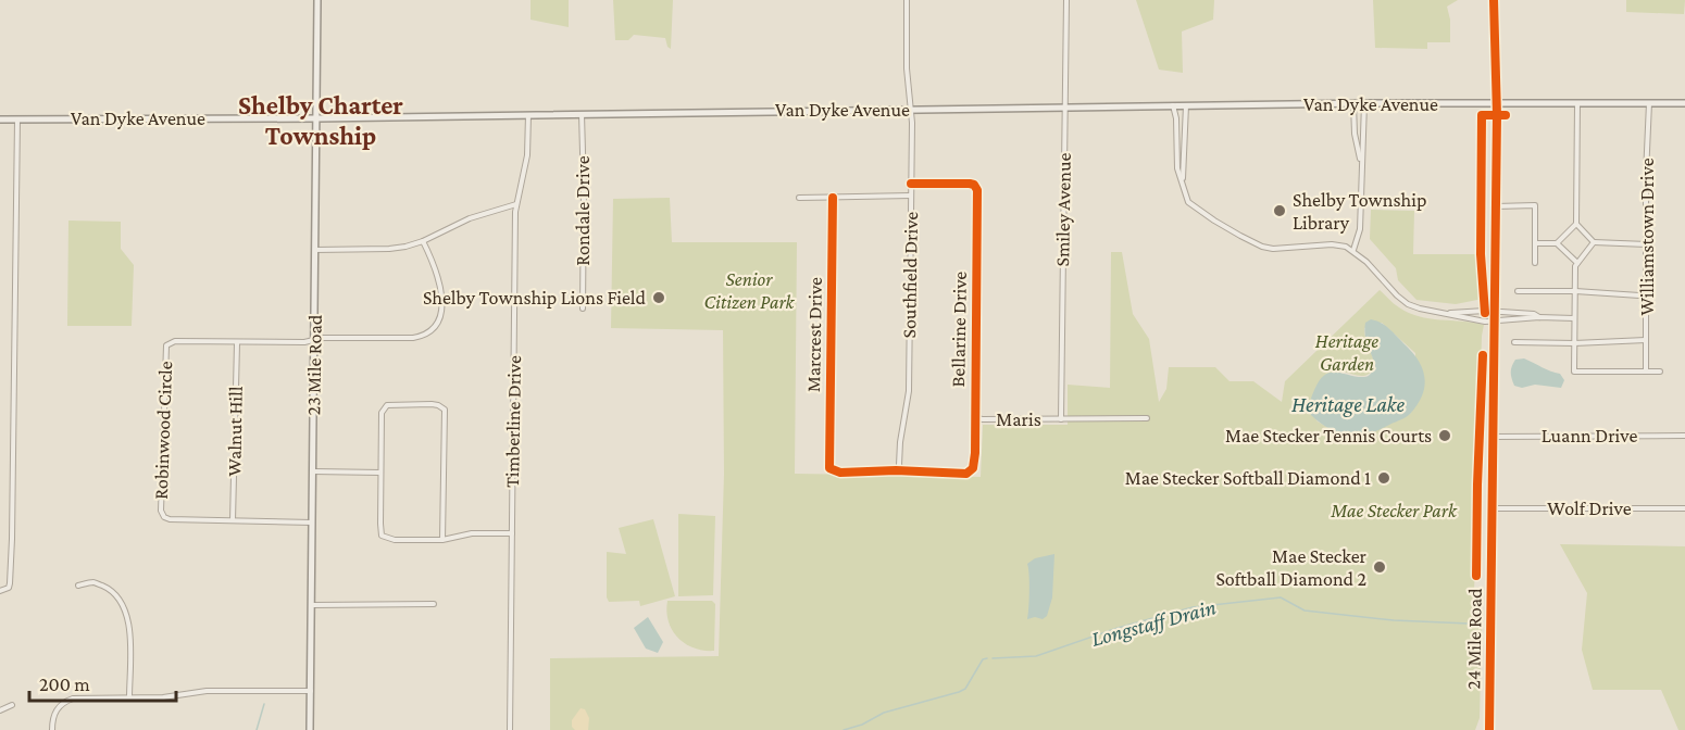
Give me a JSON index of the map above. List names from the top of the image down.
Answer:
{
  "streets": {
    "main road": ["Van Dyke Avenue", "23 Mile Road"],
    "street": [
      "Smiley Avenue",
      "Rondale Drive",
      "Williamstown Drive",
      "Southfield Drive",
      "Bellarine Drive",
      "Marcrest Drive",
      "Maris",
      "Timberline Drive",
      "Robinwood Circle",
      "Walnut Hill",
      "Luann Drive",
      "Wolf Drive",
      "24 Mile Road"
    ]
  },
  "crossings": [
    ["Van Dyke Avenue", "Smiley Avenue"],
    ["Van Dyke Avenue", "Rondale Drive"],
    ["Van Dyke Avenue", "Williamstown Drive"],
    ["Van Dyke Avenue", "Southfield Drive"],
    ["Van Dyke Avenue", "23 Mile Road"],
    ["Van Dyke Avenue", "Timberline Drive"],
    ["Van Dyke Avenue", "24 Mile Road"],
    ["Smiley Avenue", "Maris"],
    ["Southfield Drive", "Bellarine Drive"],
    ["Southfield Drive", "Marcrest Drive"],
    ["Bellarine Drive", "Marcrest Drive"],
    ["Bellarine Drive", "Maris"],
    ["Robinwood Circle", "Walnut Hill"],
    ["Luann Drive", "24 Mile Road"],
    ["Wolf Drive", "24 Mile Road"]
  ],
  "districts": ["Shelby Charter Township"],
  "water": ["Heritage Lake", "Longstaff Drain"],
  "parks": ["Senior Citizen Park", "Heritage Garden", "Mae Stecker Park"],
  "places": [
    "Shelby Township Library",
    "Shelby Township Lions Field",
    "Mae Stecker Tennis Courts",
    "Mae Stecker Softball Diamond 1",
    "Mae Stecker Softball Diamond 2"
  ],
  "scale_bar": "200 m"
}
